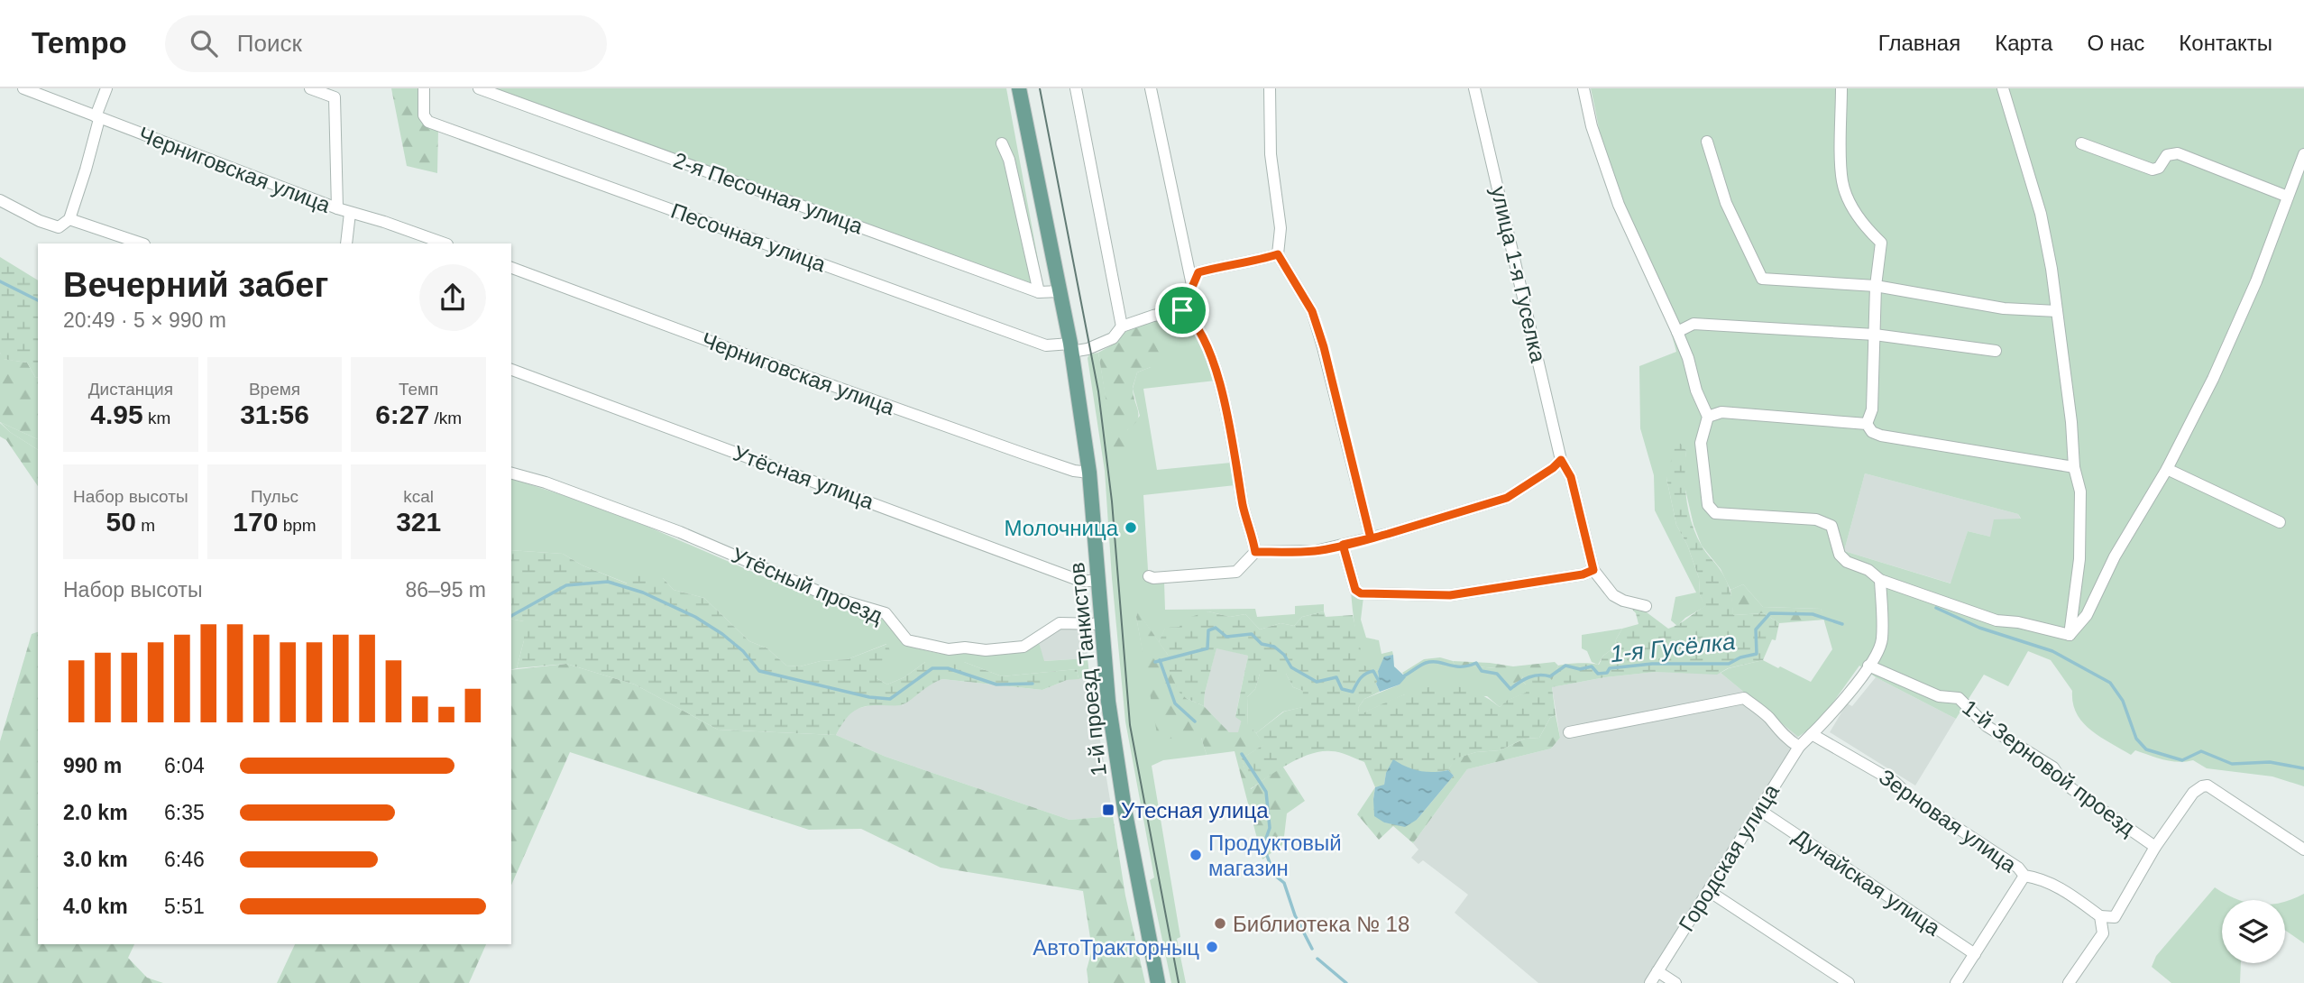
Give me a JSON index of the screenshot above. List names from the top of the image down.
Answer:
{
  "streets": {
    "main road": ["1-й проезд Танкистов"],
    "street": [
      "Черниговская улица",
      "2-я Песочная улица",
      "Песочная улица",
      "улица 1-я Гуселка",
      "Утёсная улица",
      "Утёсный проезд",
      "1-й Зерновой проезд",
      "Зерновая улица",
      "Городская улица",
      "Дунайская улица"
    ]
  },
  "crossings": [
    ["Черниговская улица", "1-й проезд Танкистов"],
    ["2-я Песочная улица", "1-й проезд Танкистов"],
    ["Песочная улица", "1-й проезд Танкистов"],
    ["Утёсная улица", "1-й проезд Танкистов"],
    ["Утёсный проезд", "1-й проезд Танкистов"],
    ["1-й Зерновой проезд", "Городская улица"],
    ["Зерновая улица", "Городская улица"],
    ["Городская улица", "Дунайская улица"]
  ],
  "water": ["1-я Гусёлка"],
  "places": {
    "other": [
      "Молочница",
      "Продуктовый магазин",
      "Библиотека № 18",
      "АвтоТракторныц"
    ],
    "transit": ["Утесная улица"]
  },
  "page": {
    "header": "Tempo",
    "search": "Поиск",
    "nav": [
      "Главная",
      "Карта",
      "О нас",
      "Контакты"
    ],
    "heading": ["Вечерний забег", "20:49 · 5 × 990 m"],
    "stats": [
      ["Дистанция", "4.95 km"],
      ["Время", "31:56"],
      ["Темп", "6:27 /km"],
      ["Набор высоты", "50 m"],
      ["Пульс", "170 bpm"],
      ["kcal", "321"]
    ],
    "chart": ["Набор высоты", "86–95 m"],
    "list": [
      {
        "name": "990 m",
        "note": "6:04"
      },
      {
        "name": "2.0 km",
        "note": "6:35"
      },
      {
        "name": "3.0 km",
        "note": "6:46"
      },
      {
        "name": "4.0 km",
        "note": "5:51"
      }
    ]
  }
}
